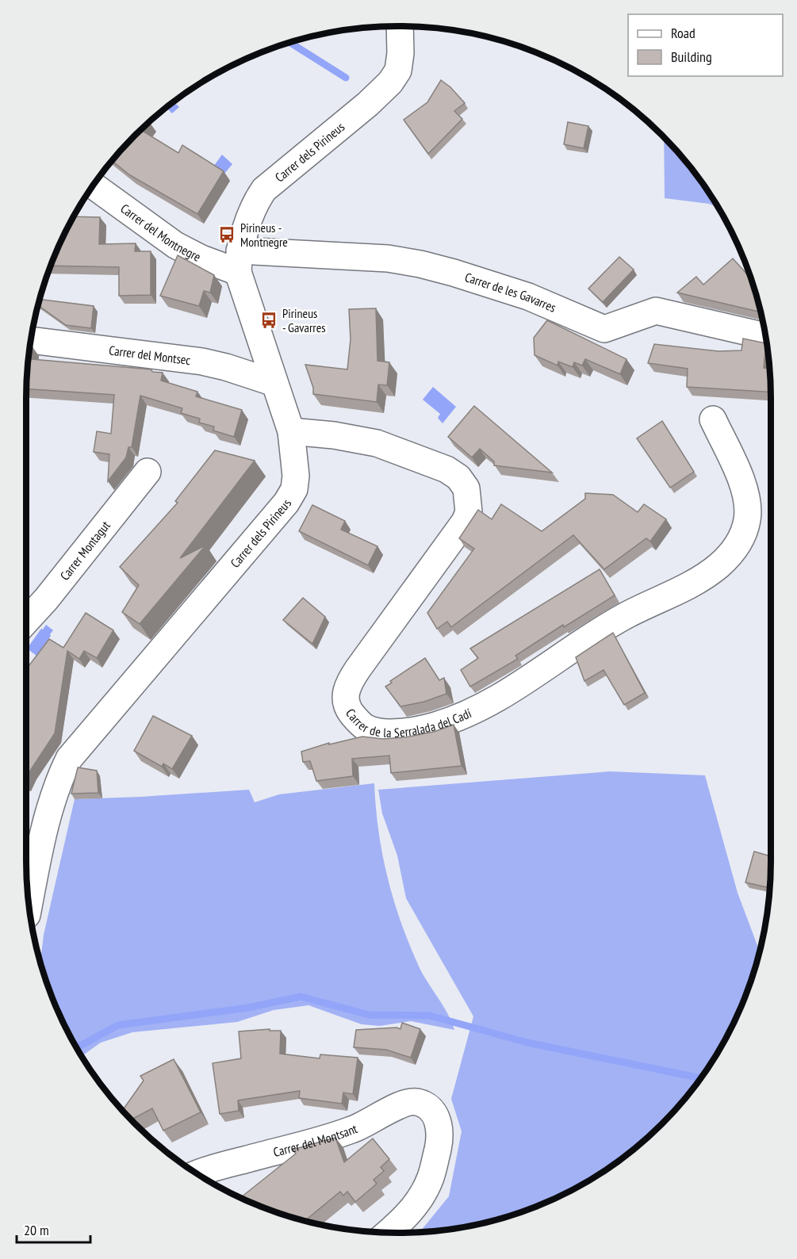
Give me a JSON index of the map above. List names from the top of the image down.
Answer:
{
  "streets": {
    "street": [
      "Carrer dels Pirineus",
      "Carrer del Montnegre",
      "Carrer de les Gavarres",
      "Carrer del Montsec",
      "Carrer Montagut",
      "Carrer de la Serralada del Cadí",
      "Carrer del Montsant"
    ]
  },
  "crossings": [
    ["Carrer dels Pirineus", "Carrer del Montnegre"],
    ["Carrer dels Pirineus", "Carrer de les Gavarres"],
    ["Carrer dels Pirineus", "Carrer del Montsec"],
    ["Carrer dels Pirineus", "Carrer de la Serralada del Cadí"],
    ["Carrer del Montnegre", "Carrer de les Gavarres"]
  ],
  "places": {
    "bus stop": ["Pirineus - Montnegre", "Pirineus - Gavarres"]
  },
  "legend": ["Road", "Building"],
  "scale_bar": "20 m"
}
